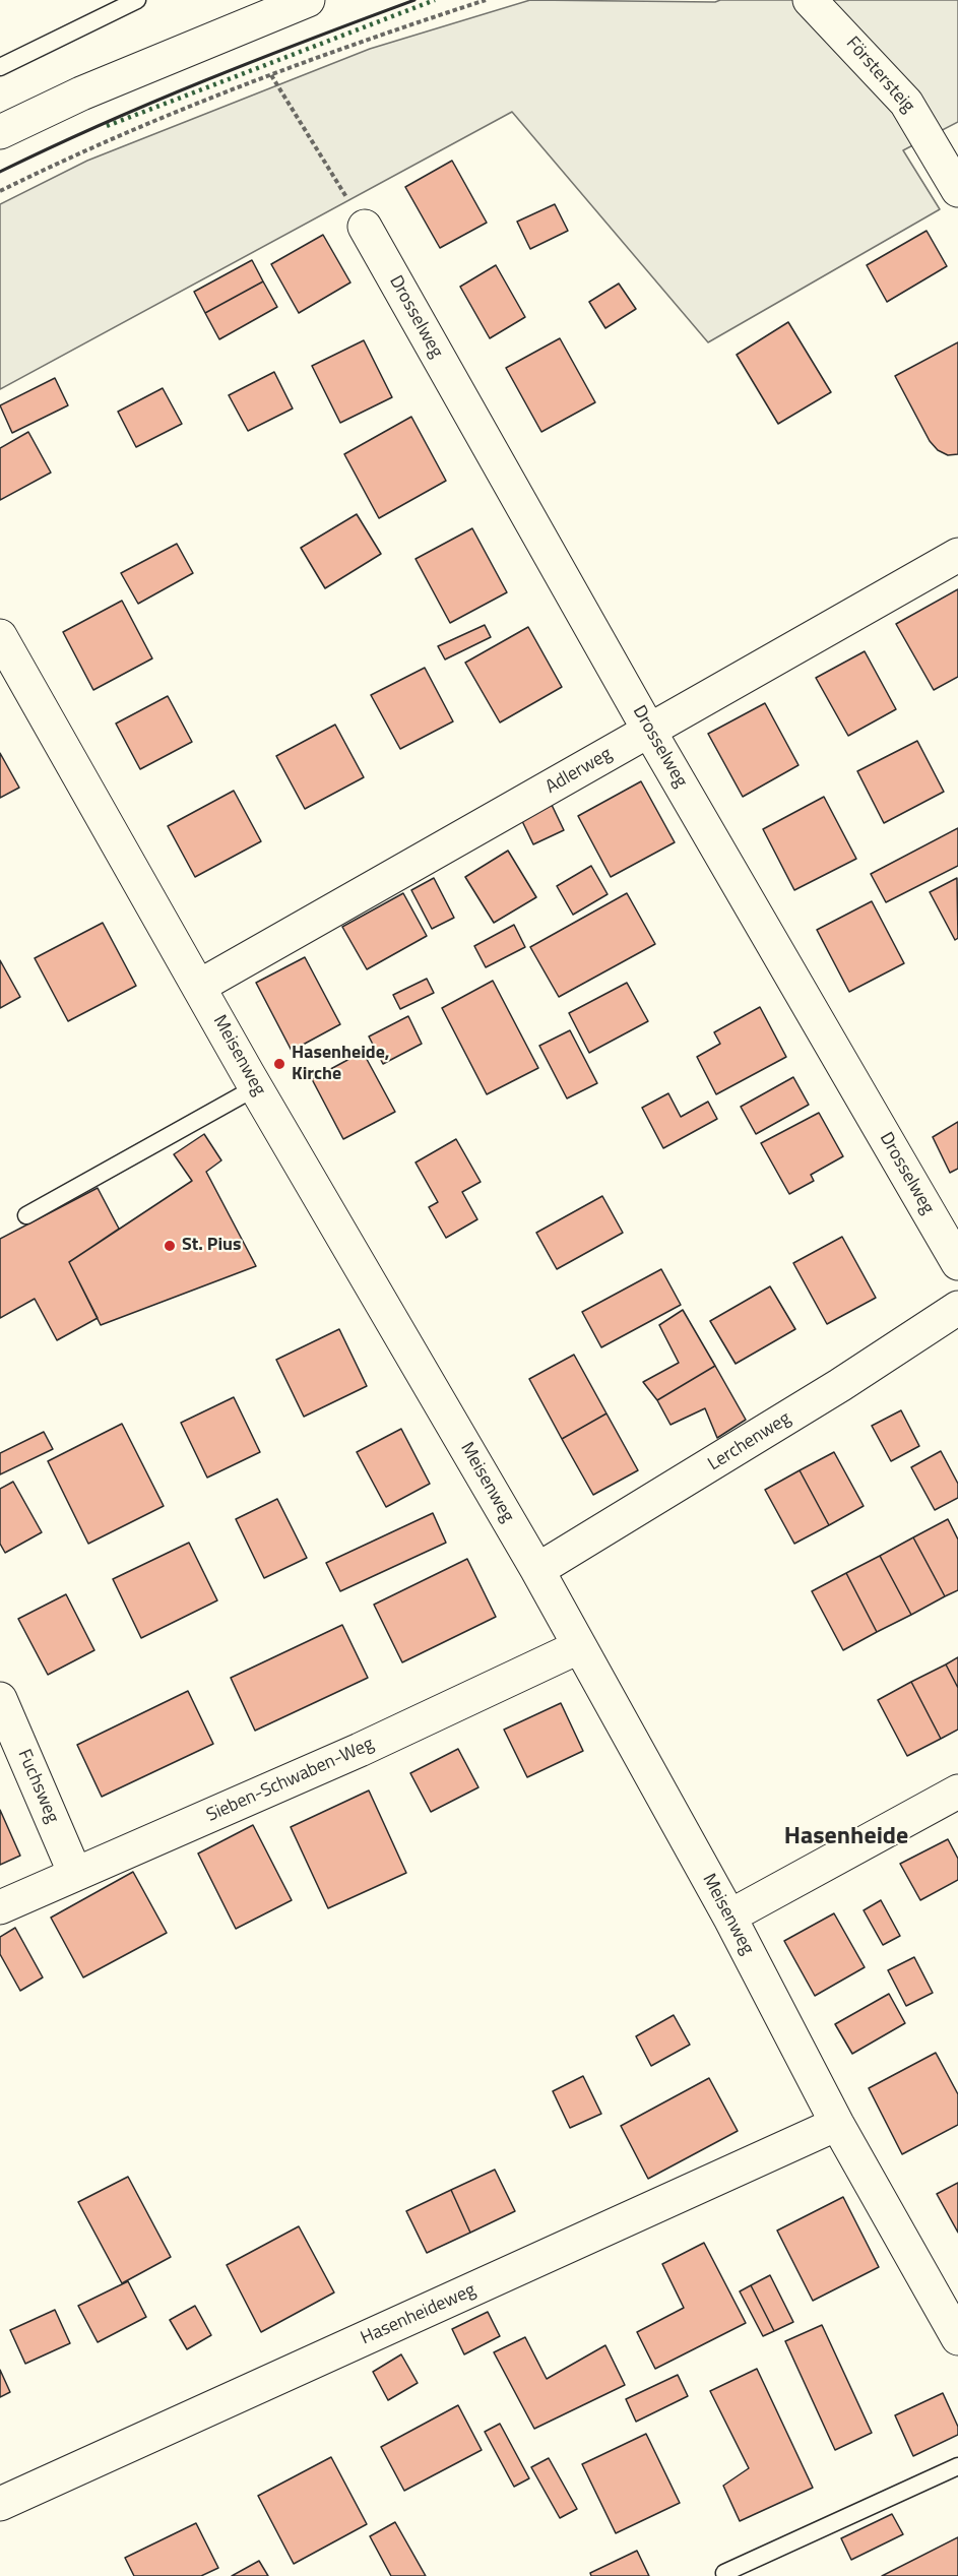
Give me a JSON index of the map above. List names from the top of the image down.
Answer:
{
  "streets": {
    "street": [
      "Förstersteig",
      "Drosselweg",
      "Adlerweg",
      "Meisenweg",
      "Lerchenweg",
      "Sieben-Schwaben-Weg",
      "Fuchsweg",
      "Hasenheideweg"
    ]
  },
  "crossings": [
    ["Drosselweg", "Adlerweg"],
    ["Adlerweg", "Meisenweg"],
    ["Meisenweg", "Lerchenweg"],
    ["Meisenweg", "Sieben-Schwaben-Weg"],
    ["Meisenweg", "Hasenheideweg"],
    ["Sieben-Schwaben-Weg", "Fuchsweg"]
  ],
  "districts": ["Hasenheide"],
  "places": ["Hasenheide, Kirche", "St. Pius"]
}
